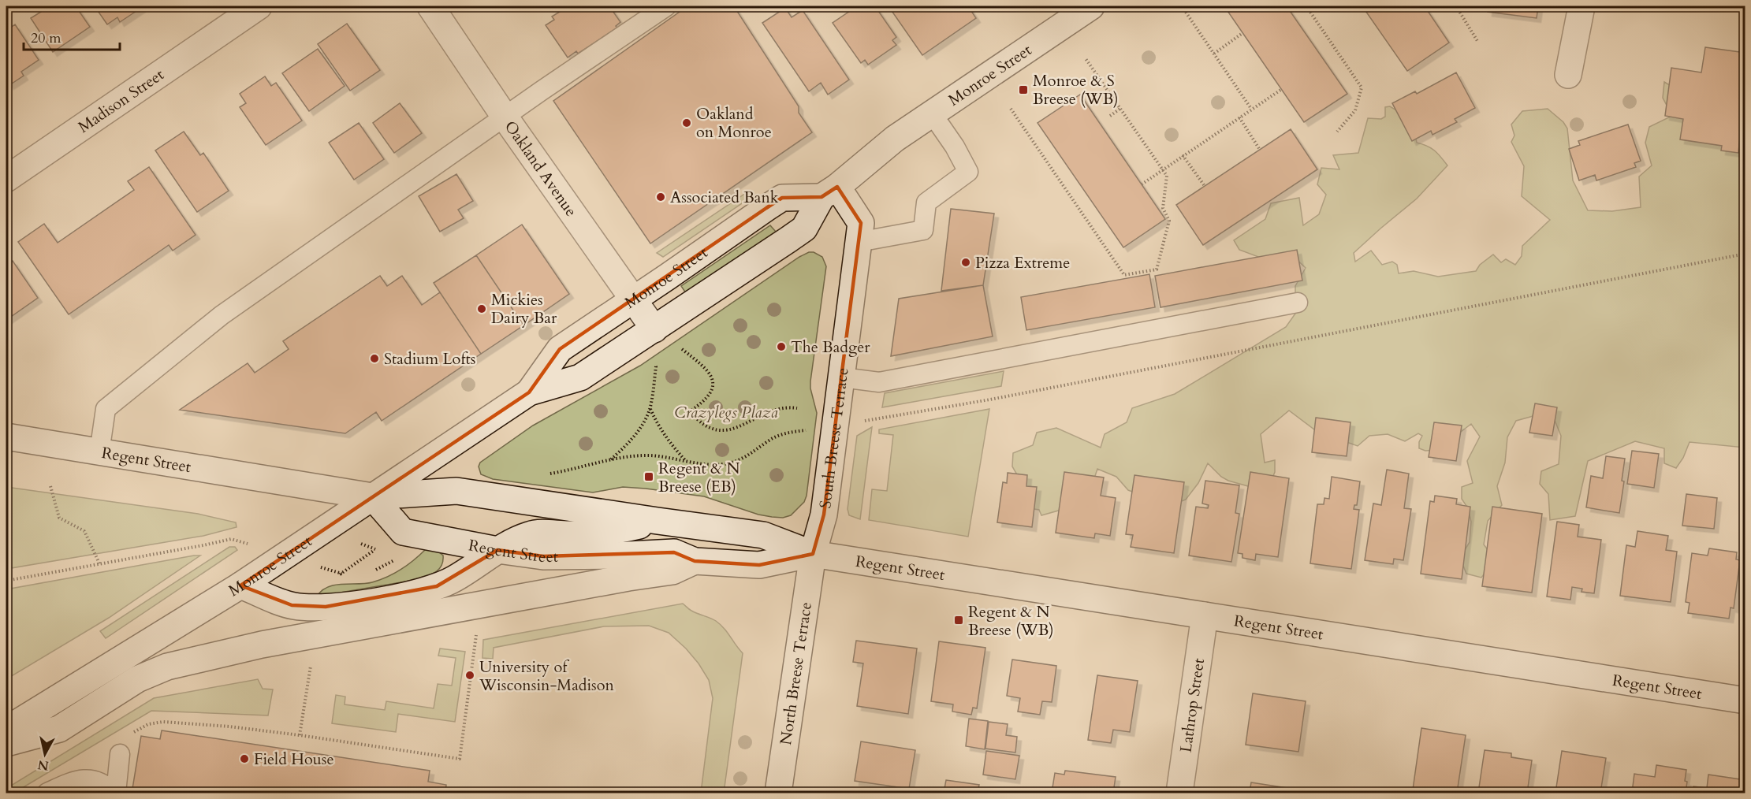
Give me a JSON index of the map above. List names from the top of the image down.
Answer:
{
  "streets": {
    "main road": [
      "Monroe Street",
      "Madison Street",
      "Oakland Avenue",
      "South Breese Terrace",
      "Regent Street",
      "North Breese Terrace",
      "Lathrop Street"
    ]
  },
  "crossings": [
    ["Monroe Street", "Oakland Avenue"],
    ["Monroe Street", "South Breese Terrace"],
    ["Monroe Street", "Regent Street"],
    ["South Breese Terrace", "Regent Street"],
    ["South Breese Terrace", "North Breese Terrace"],
    ["Regent Street", "North Breese Terrace"],
    ["Regent Street", "Lathrop Street"]
  ],
  "parks": ["Crazylegs Plaza"],
  "places": {
    "transit": ["Monroe & S Breese (WB)", "Regent & N Breese (EB)", "Regent & N Breese (WB)"],
    "other": [
      "Oakland on Monroe",
      "Associated Bank",
      "Pizza Extreme",
      "Mickies Dairy Bar",
      "The Badger",
      "Stadium Lofts",
      "University of Wisconsin-Madison",
      "Field House"
    ]
  },
  "scale_bar": "20 m",
  "north": "bottom"
}
